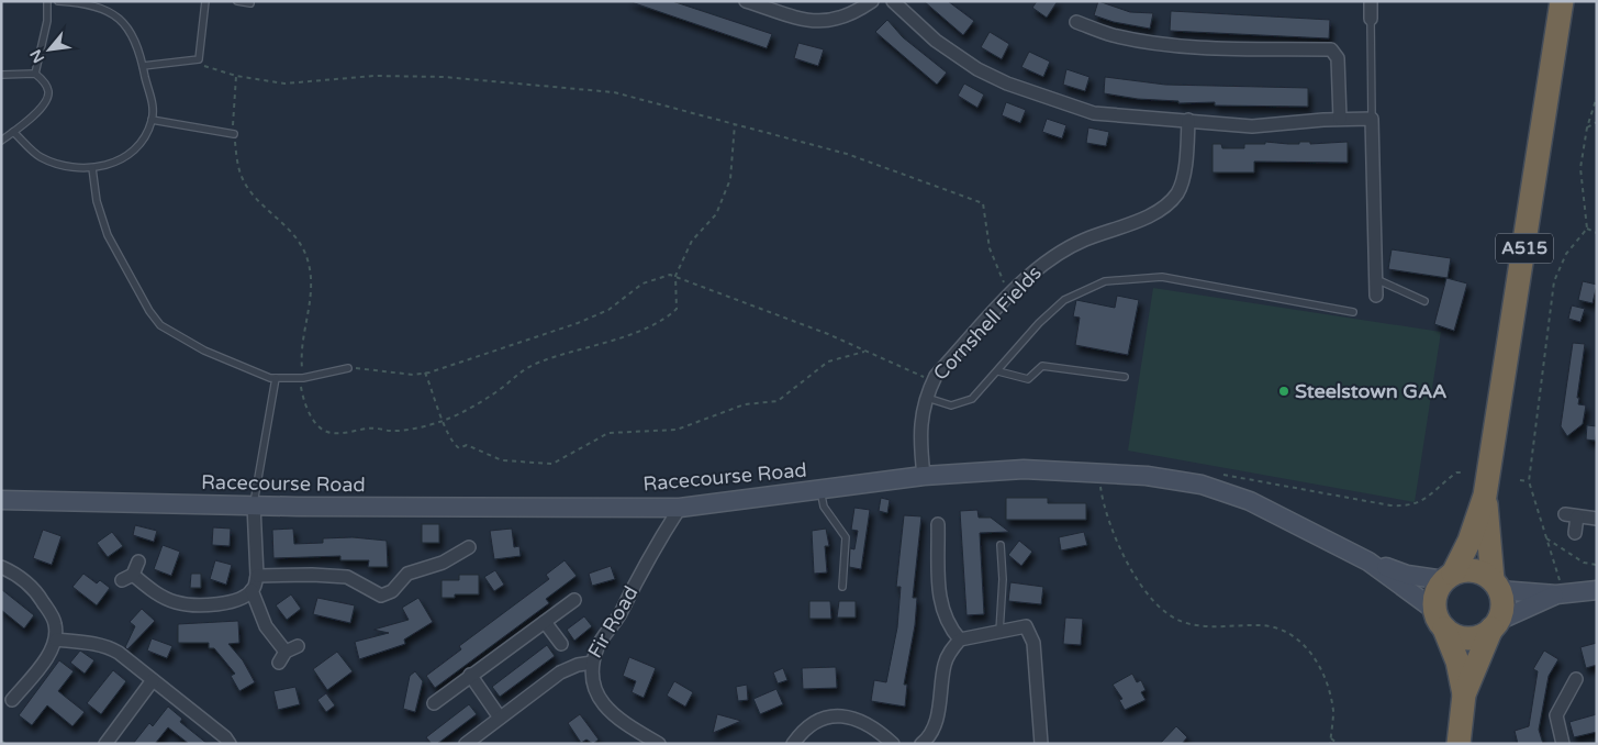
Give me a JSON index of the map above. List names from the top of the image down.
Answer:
{
  "streets": {
    "highway": ["A515"],
    "street": ["Cornshell Fields", "Racecourse Road", "Fir Road"]
  },
  "crossings": [
    ["A515", "Racecourse Road"],
    ["Cornshell Fields", "Racecourse Road"],
    ["Racecourse Road", "Fir Road"]
  ],
  "places": ["Steelstown GAA"],
  "north": "bottom left"
}
